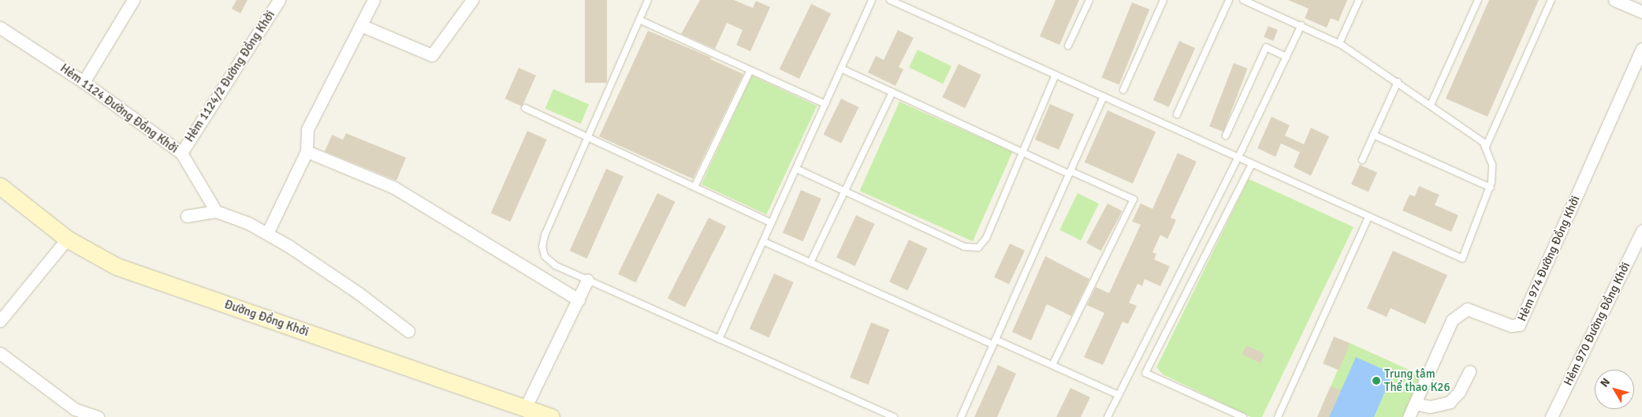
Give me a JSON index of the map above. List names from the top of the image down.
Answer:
{
  "streets": {
    "main road": ["Đường Đồng Khởi"],
    "street": [
      "Hẻm 1124/2 Đường Đồng Khởi",
      "Hẻm 1124 Đường Đồng Khởi",
      "Hẻm 974 Đường Đồng Khởi",
      "Hẻm 970 Đường Đồng Khởi"
    ]
  },
  "crossings": [
    ["Hẻm 1124/2 Đường Đồng Khởi", "Hẻm 1124 Đường Đồng Khởi"]
  ],
  "places": ["Trung tâm Thể thao K26"],
  "north": "top left"
}
